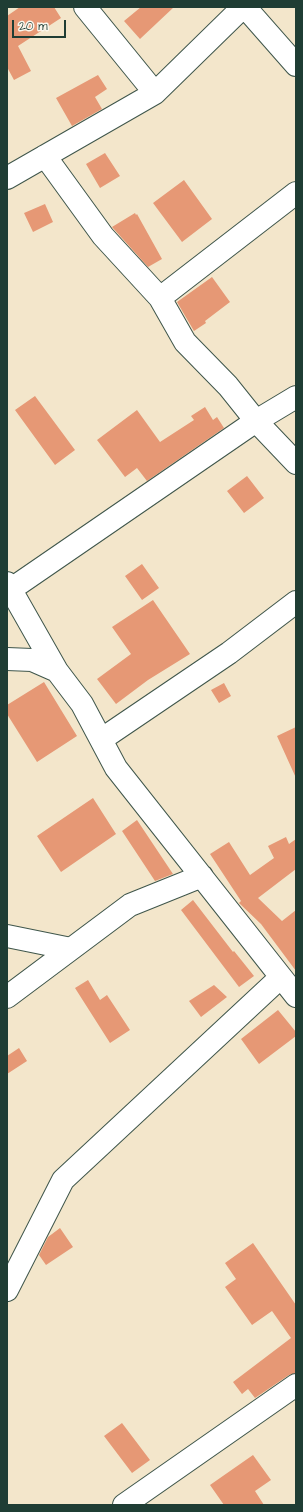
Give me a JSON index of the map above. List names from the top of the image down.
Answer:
{
  "scale_bar": "20 m"
}
